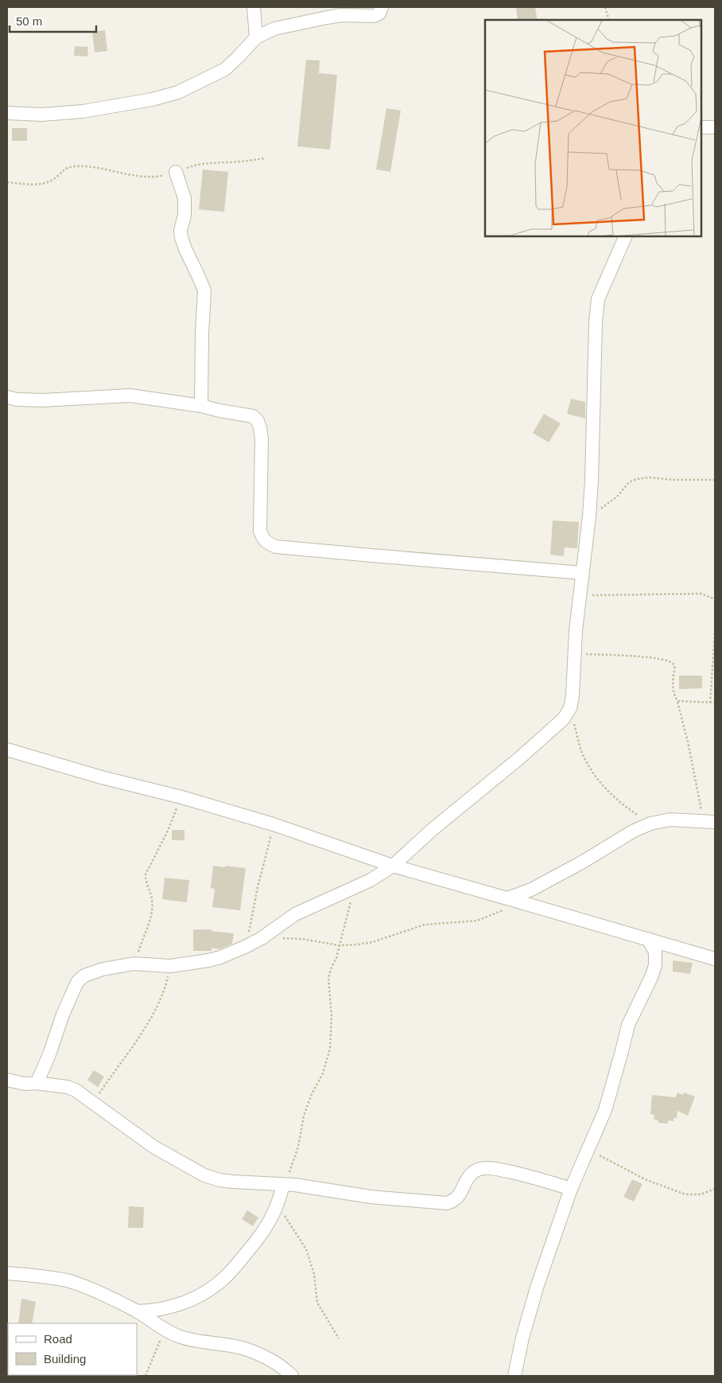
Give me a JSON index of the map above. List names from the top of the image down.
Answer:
{
  "legend": ["Road", "Building"],
  "scale_bar": "50 m"
}
